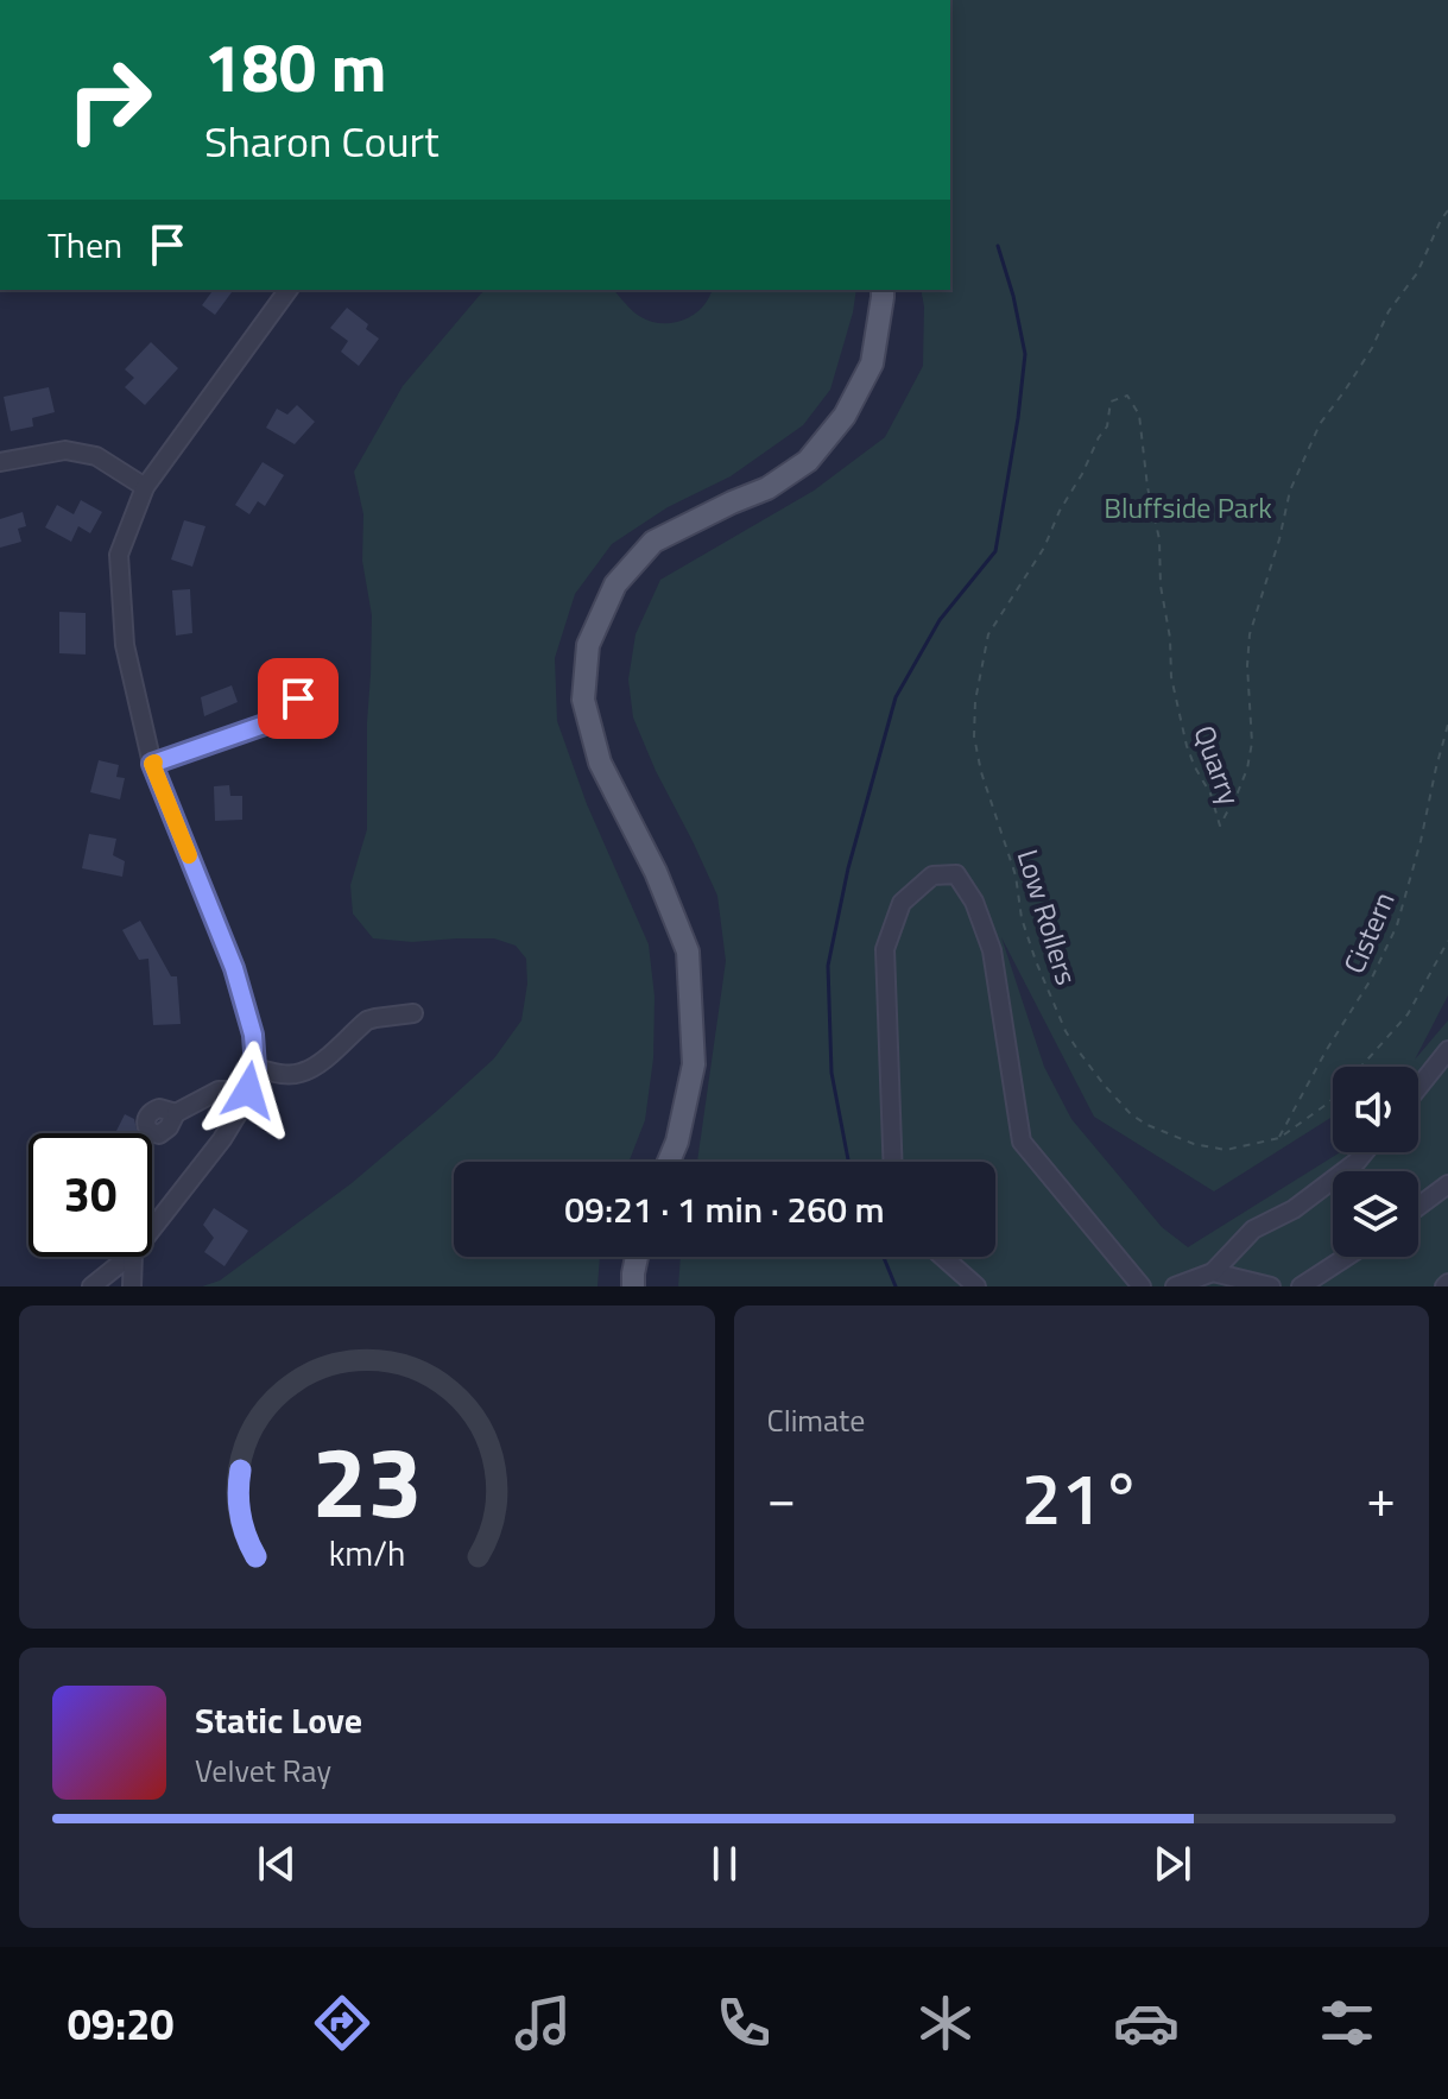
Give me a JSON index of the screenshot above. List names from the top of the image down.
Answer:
{
  "streets": {
    "path": ["Quarry", "Low Rollers", "Cistern"]
  },
  "crossings": [
    ["Quarry", "Low Rollers"],
    ["Low Rollers", "Cistern"]
  ],
  "parks": ["Bluffside Park"],
  "page": {
    "turn": ["180 m", "Sharon Court"],
    "then": "Then",
    "limit": "30",
    "trip": "09:21 · 1 min · 260 m",
    "tile": "Climate",
    "heat": ["−", "21°", "+"],
    "song": ["Static Love", "Velvet Ray"],
    "tabs": "09:20",
    "gauge": ["23", "km/h"]
  }
}
